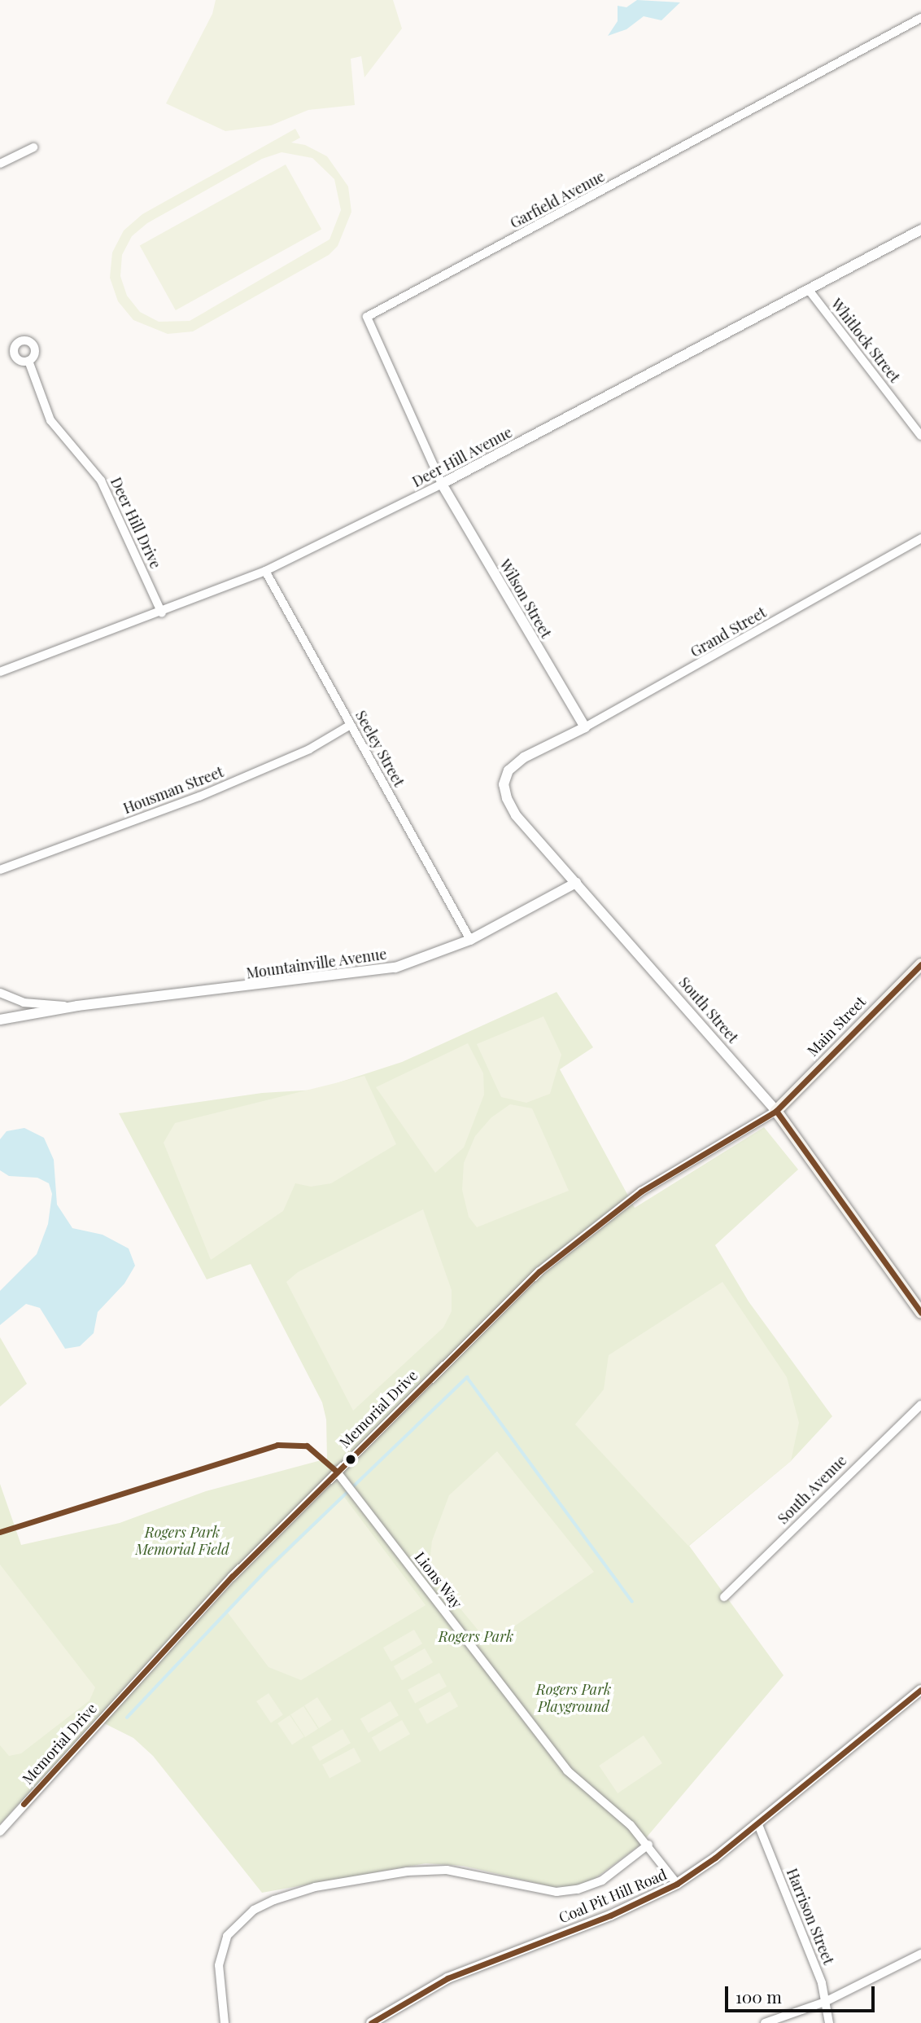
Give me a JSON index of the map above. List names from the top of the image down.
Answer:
{
  "streets": {
    "main road": ["South Street", "Main Street"],
    "street": [
      "Garfield Avenue",
      "Whitlock Street",
      "Deer Hill Avenue",
      "Deer Hill Drive",
      "Wilson Street",
      "Grand Street",
      "Seeley Street",
      "Housman Street",
      "Mountainville Avenue",
      "Memorial Drive",
      "South Avenue",
      "Lions Way",
      "Coal Pit Hill Road",
      "Harrison Street"
    ]
  },
  "crossings": [
    ["Garfield Avenue", "Deer Hill Avenue"],
    ["Garfield Avenue", "Wilson Street"],
    ["Whitlock Street", "Deer Hill Avenue"],
    ["Deer Hill Avenue", "Deer Hill Drive"],
    ["Deer Hill Avenue", "Wilson Street"],
    ["Deer Hill Avenue", "Seeley Street"],
    ["Wilson Street", "Grand Street"],
    ["Grand Street", "South Street"],
    ["Seeley Street", "Housman Street"],
    ["Seeley Street", "Mountainville Avenue"],
    ["Mountainville Avenue", "South Street"],
    ["South Street", "Main Street"],
    ["South Street", "Memorial Drive"],
    ["Main Street", "Memorial Drive"],
    ["Memorial Drive", "Lions Way"],
    ["Lions Way", "Coal Pit Hill Road"],
    ["Coal Pit Hill Road", "Harrison Street"]
  ],
  "parks": ["Rogers Park Memorial Field", "Rogers Park", "Rogers Park Playground"],
  "scale_bar": "100 m"
}
